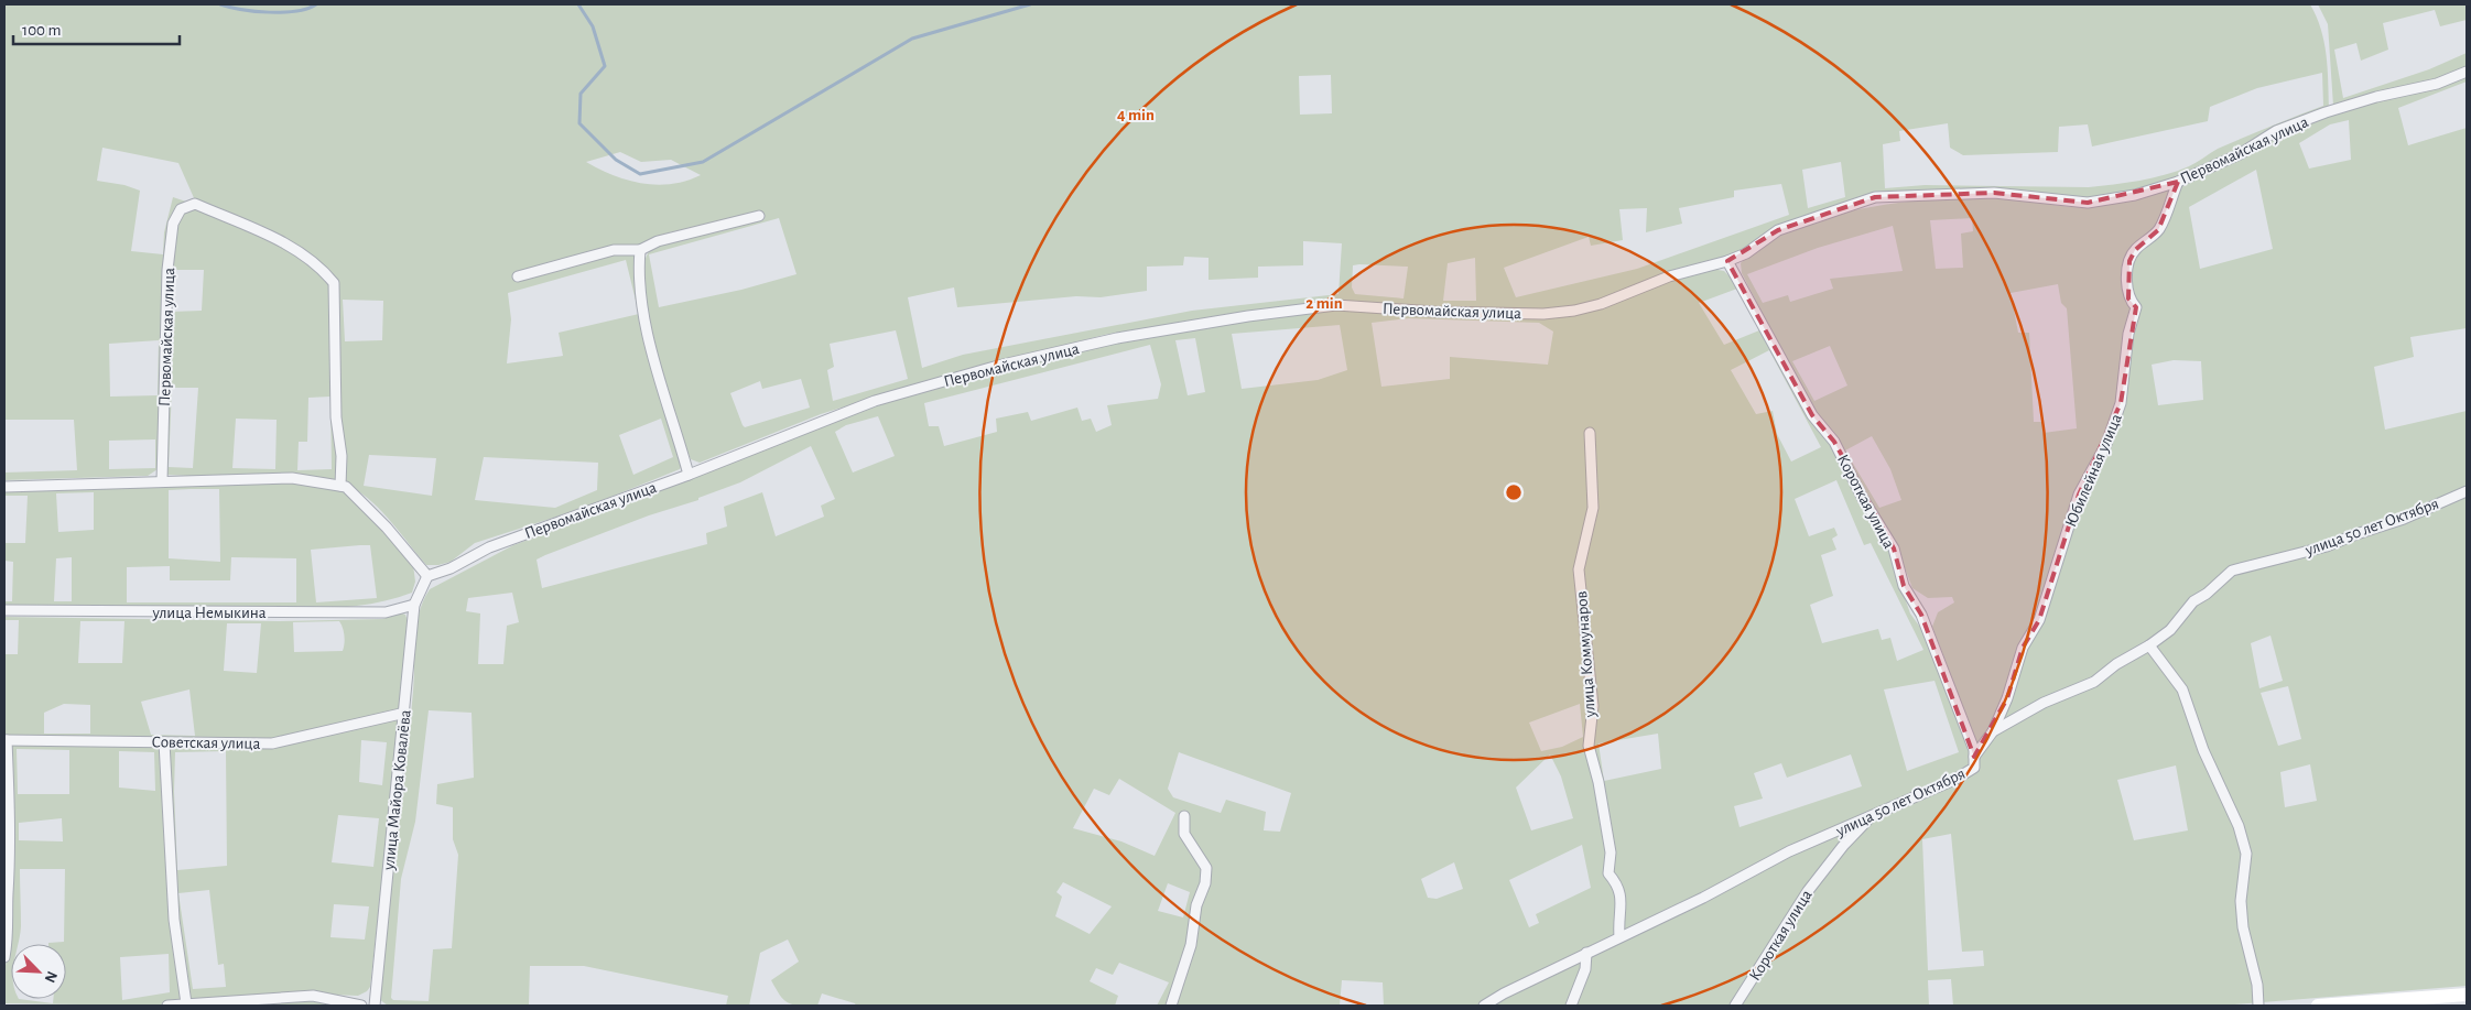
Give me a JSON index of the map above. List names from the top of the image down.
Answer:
{
  "streets": {
    "street": [
      "Первомайская улица",
      "Юбилейная улица",
      "Короткая улица",
      "улица 50 лет Октября",
      "улица Немыкина",
      "улица Коммунаров",
      "Советская улица",
      "улица Майора Ковалёва"
    ]
  },
  "crossings": [
    ["Первомайская улица", "Юбилейная улица"],
    ["Первомайская улица", "Короткая улица"],
    ["Первомайская улица", "улица Майора Ковалёва"],
    ["Юбилейная улица", "улица 50 лет Октября"],
    ["Короткая улица", "улица 50 лет Октября"],
    ["улица 50 лет Октября", "улица Коммунаров"],
    ["улица Немыкина", "улица Майора Ковалёва"],
    ["Советская улица", "улица Майора Ковалёва"]
  ],
  "scale_bar": "100 m",
  "north": "bottom right",
  "rings": ["4 min", "2 min"]
}
